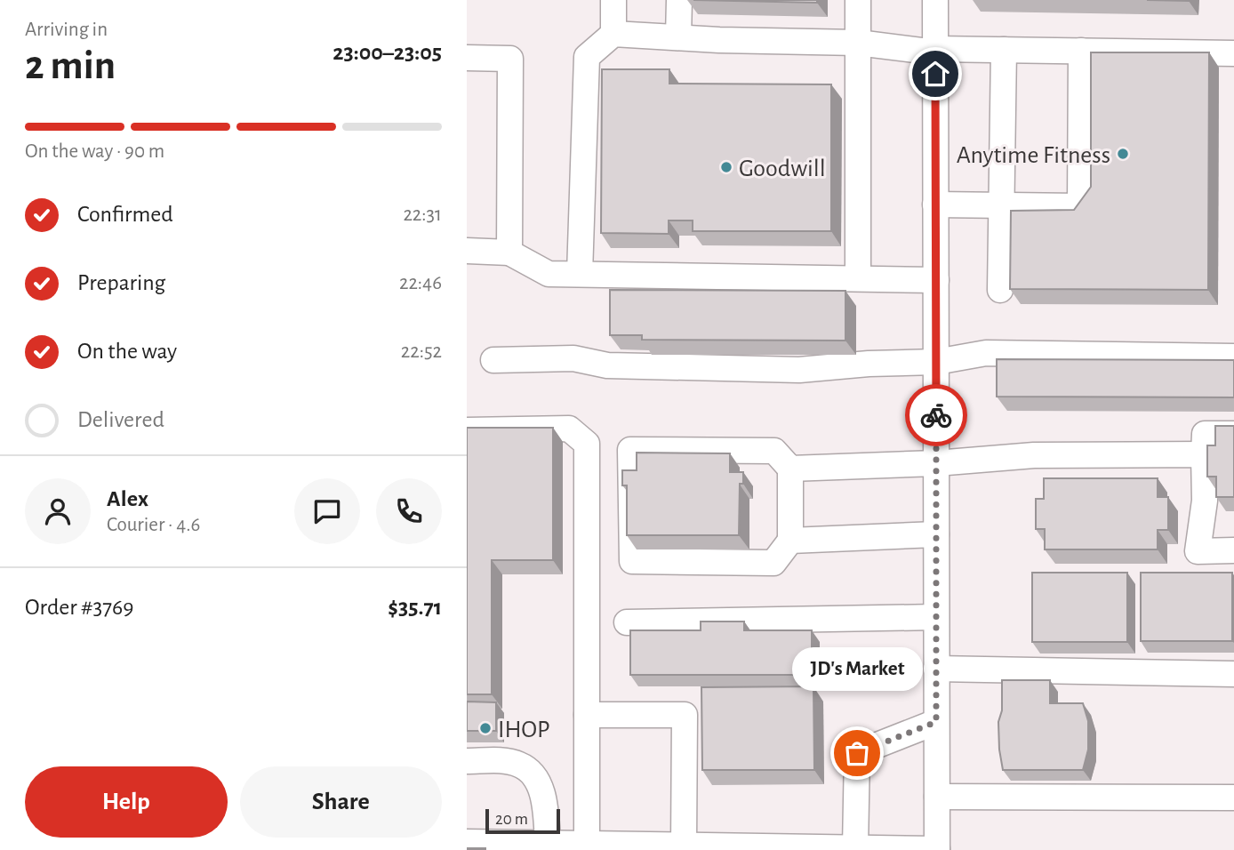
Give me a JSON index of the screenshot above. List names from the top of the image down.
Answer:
{
  "places": [
    "Anytime Fitness",
    "Goodwill",
    "IHOP",
    "JD's Market"
  ],
  "scale_bar": "20 m",
  "page": {
    "heading": ["2 min", "Arriving in", "23:00–23:05"],
    "panel": [
      "Alex",
      "Courier · 4.6",
      "Order #3769",
      "$35.71"
    ],
    "bar": "On the way · 90 m",
    "list": [
      ["Confirmed", "22:31"],
      ["Preparing", "22:46"],
      ["On the way", "22:52"],
      "Delivered"
    ],
    "bubble": "JD's Market",
    "buttons": ["Help", "Share"],
    "scale": "20 m"
  }
}
